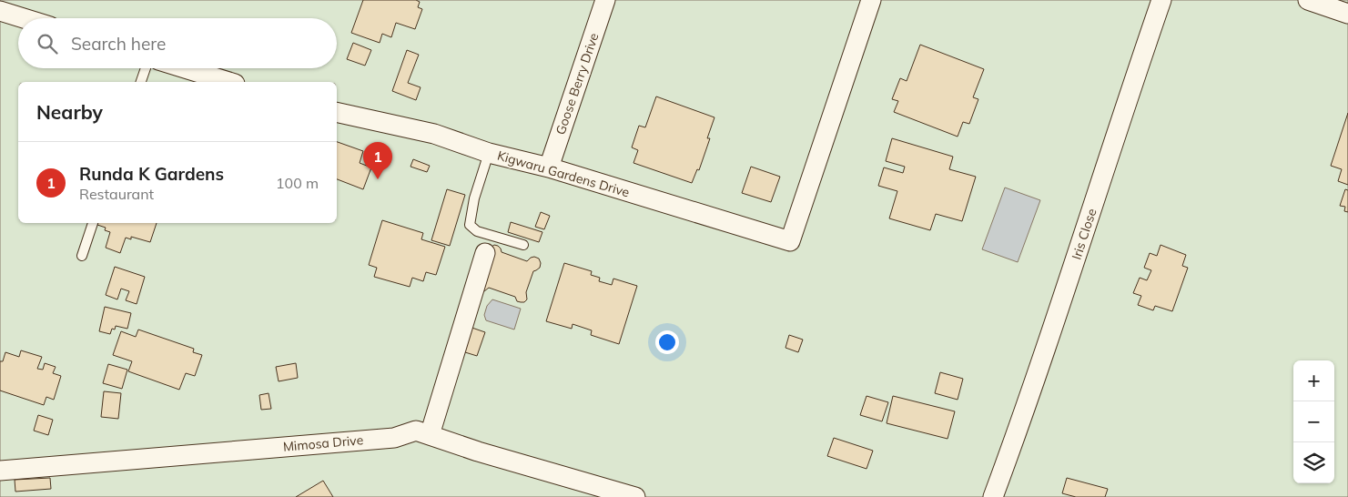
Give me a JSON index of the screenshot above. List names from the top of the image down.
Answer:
{
  "streets": {
    "street": [
      "Goose Berry Drive",
      "Kigwaru Gardens Drive",
      "Iris Close",
      "Mimosa Drive"
    ]
  },
  "crossings": [
    ["Goose Berry Drive", "Kigwaru Gardens Drive"]
  ],
  "page": {
    "search": "Search here",
    "heading": "Nearby",
    "list": [
      {
        "mark": "1",
        "name": "Runda K Gardens",
        "note": "Restaurant",
        "value": "100 m"
      }
    ],
    "pins": "1",
    "map_buttons": ["+", "−"]
  }
}
